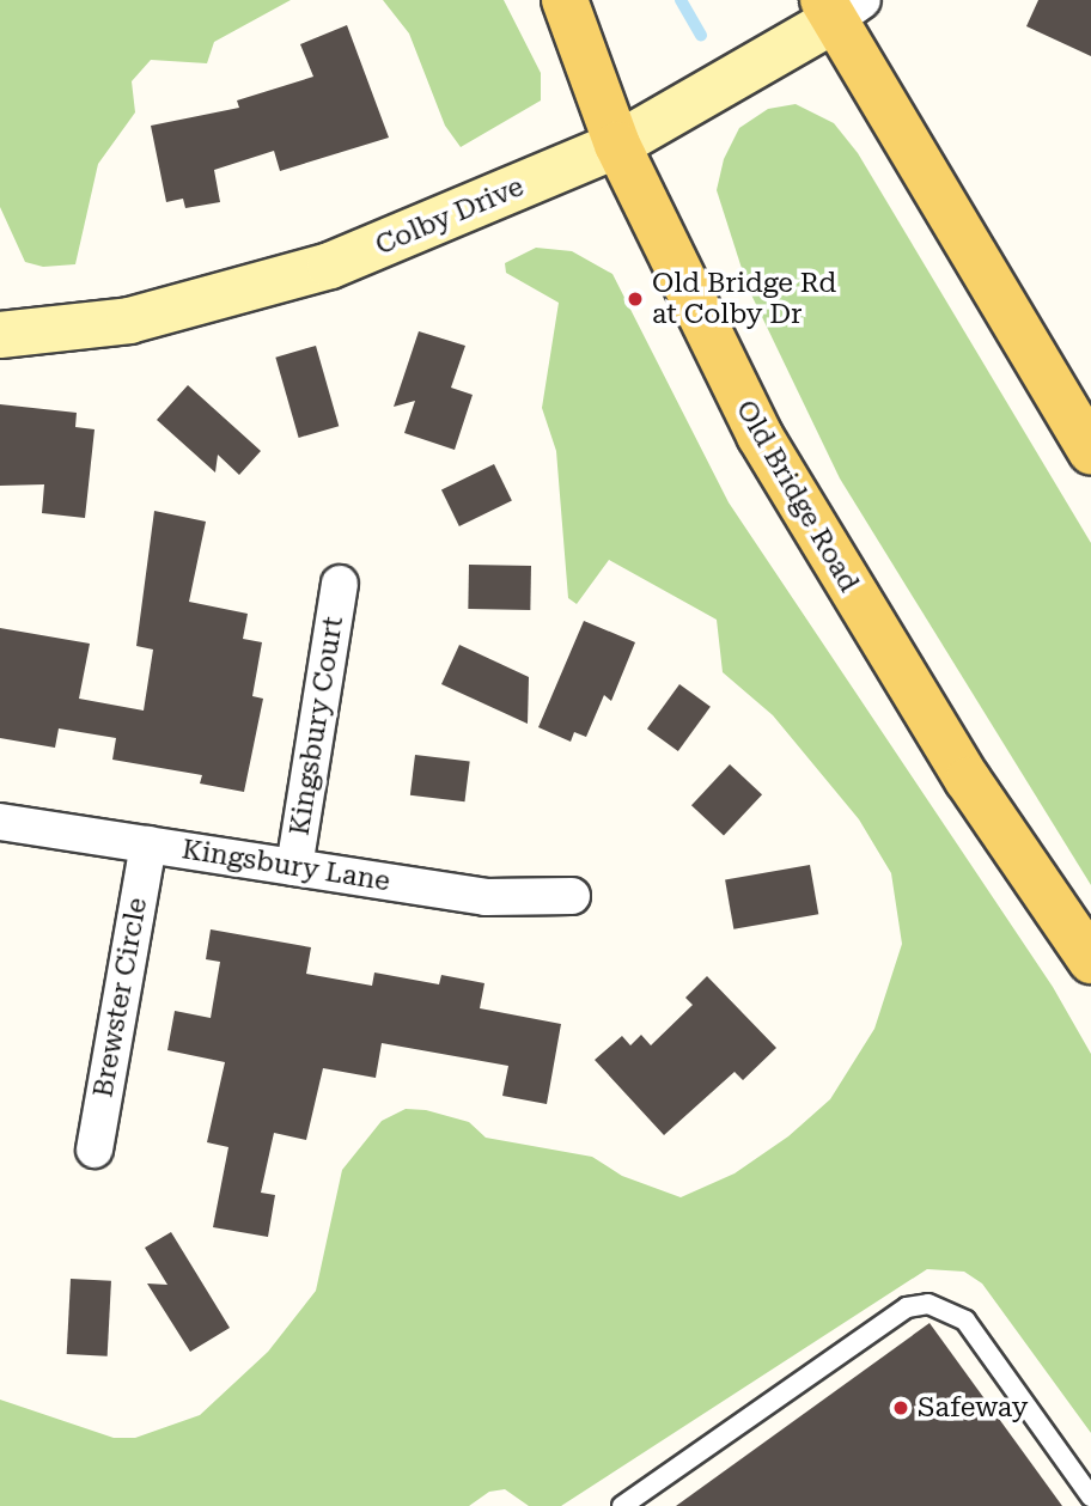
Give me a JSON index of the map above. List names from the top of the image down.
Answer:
{
  "streets": {
    "main road": ["Old Bridge Road"],
    "street": [
      "Colby Drive",
      "Kingsbury Court",
      "Kingsbury Lane",
      "Brewster Circle"
    ]
  },
  "crossings": [
    ["Colby Drive", "Old Bridge Road"],
    ["Kingsbury Court", "Kingsbury Lane"],
    ["Kingsbury Lane", "Brewster Circle"]
  ],
  "places": ["Old Bridge Rd at Colby Dr", "Safeway"]
}
